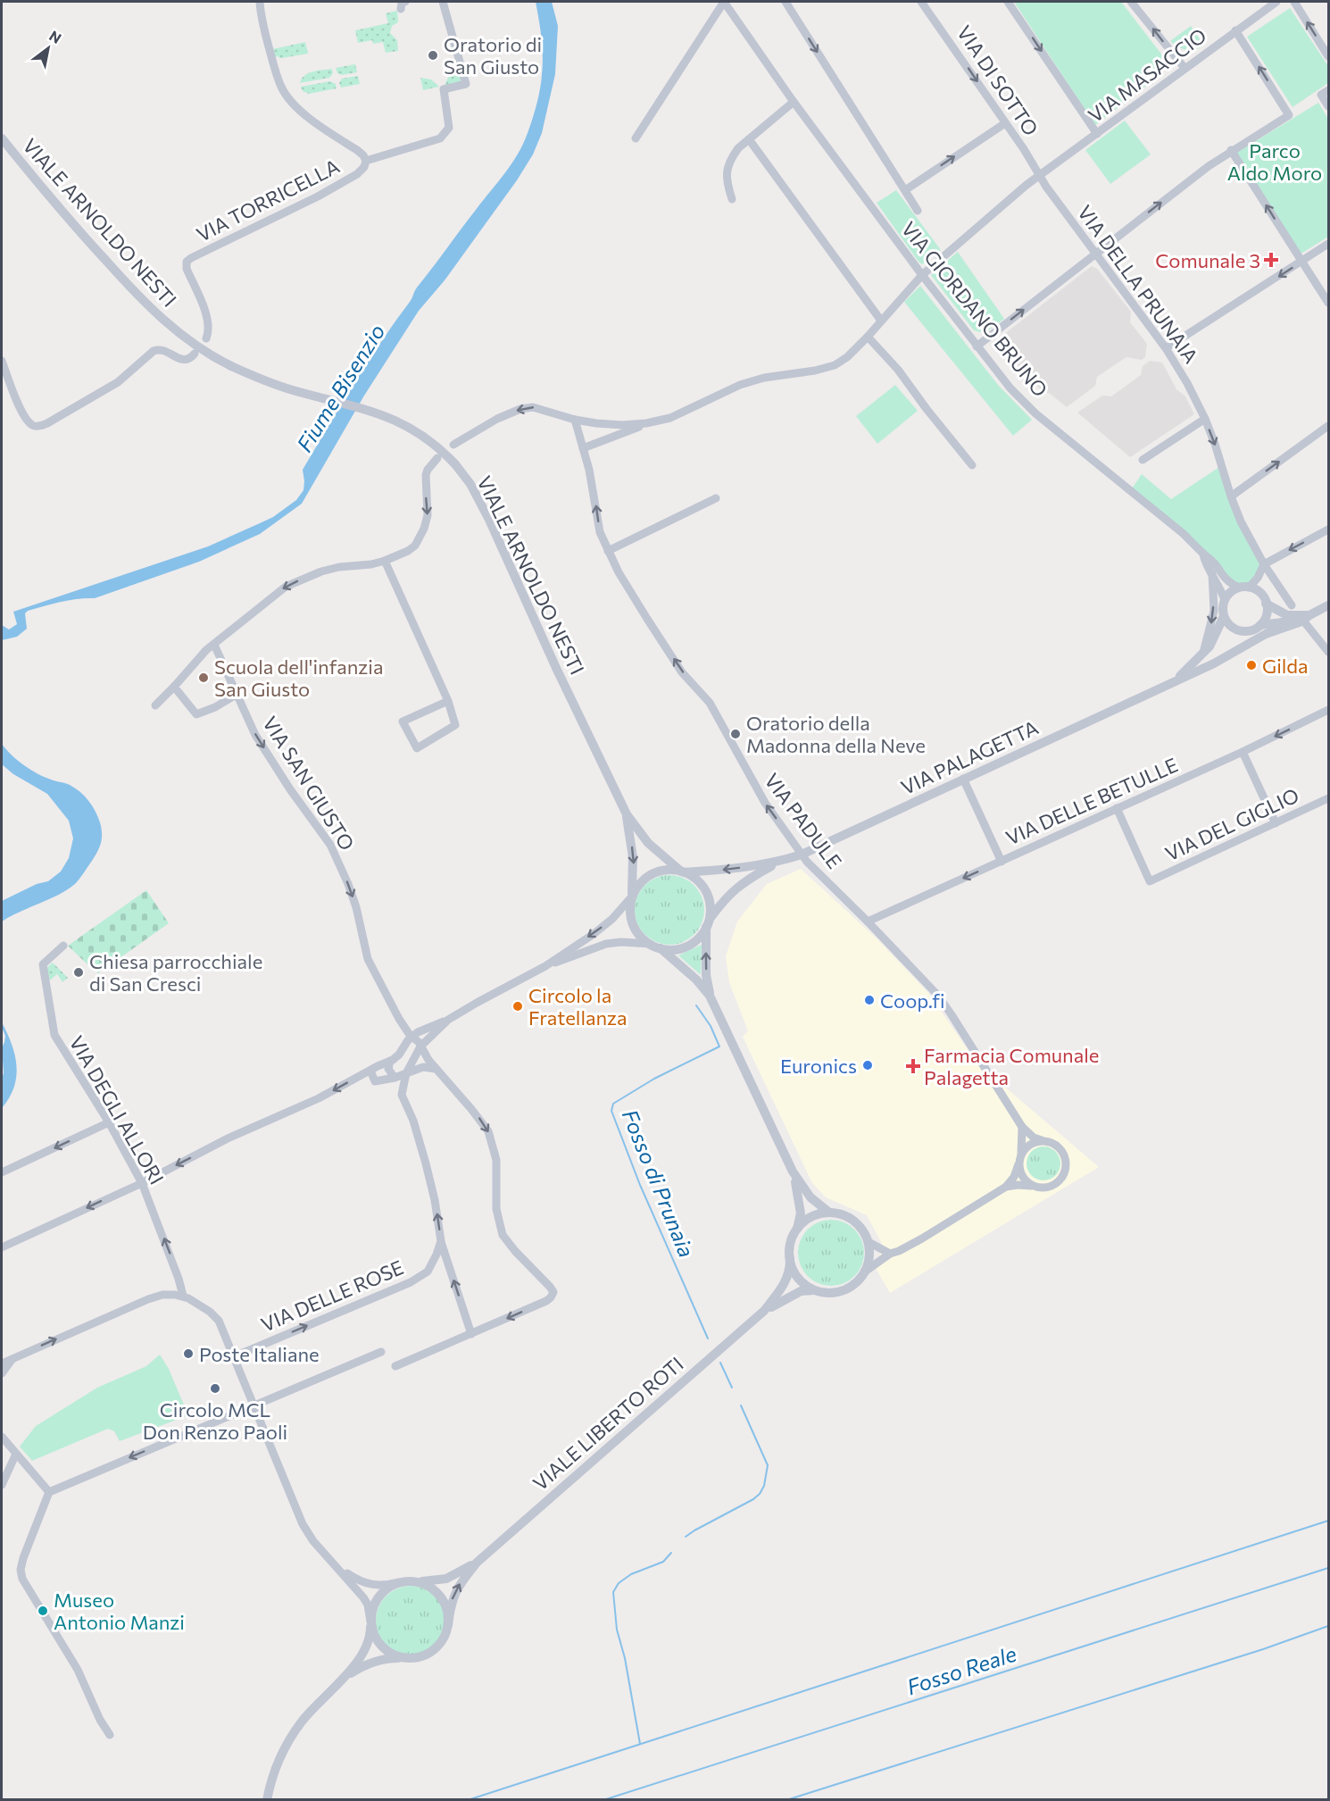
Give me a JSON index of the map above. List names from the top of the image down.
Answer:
{
  "streets": {
    "street": [
      "VIA MASACCIO",
      "VIA DI SOTTO",
      "VIA TORRICELLA",
      "VIALE ARNOLDO NESTI",
      "VIA DELLA PRUNAIA",
      "VIA GIORDANO BRUNO",
      "VIA PALAGETTA",
      "VIA SAN GIUSTO",
      "VIA DELLE BETULLE",
      "VIA PADULE",
      "VIA DEL GIGLIO",
      "VIA DEGLI ALLORI",
      "VIA DELLE ROSE",
      "VIALE LIBERTO ROTI"
    ]
  },
  "crossings": [
    ["VIA MASACCIO", "VIA DI SOTTO"],
    ["VIA MASACCIO", "VIA DELLA PRUNAIA"],
    ["VIA DI SOTTO", "VIA DELLA PRUNAIA"],
    ["VIALE ARNOLDO NESTI", "VIA PALAGETTA"],
    ["VIA GIORDANO BRUNO", "VIA PALAGETTA"],
    ["VIA PALAGETTA", "VIA SAN GIUSTO"],
    ["VIA PALAGETTA", "VIA PADULE"],
    ["VIA DELLE BETULLE", "VIA PADULE"],
    ["VIA DELLE BETULLE", "VIA DEL GIGLIO"]
  ],
  "one_way": ["VIA DELLE BETULLE", "VIA PADULE"],
  "water": ["Fiume Bisenzio", "Fosso di Prunaia", "Fosso Reale"],
  "parks": ["Parco Aldo Moro"],
  "places": {
    "other": [
      "Oratorio di San Giusto",
      "Gilda",
      "Scuola dell'infanzia San Giusto",
      "Oratorio della Madonna della Neve",
      "Chiesa parrocchiale di San Cresci",
      "Coop.fi",
      "Circolo la Fratellanza",
      "Euronics",
      "Poste Italiane",
      "Circolo MCL Don Renzo Paoli",
      "Museo Antonio Manzi"
    ],
    "health": ["Comunale 3", "Farmacia Comunale Palagetta"]
  },
  "north": "top right"
}
